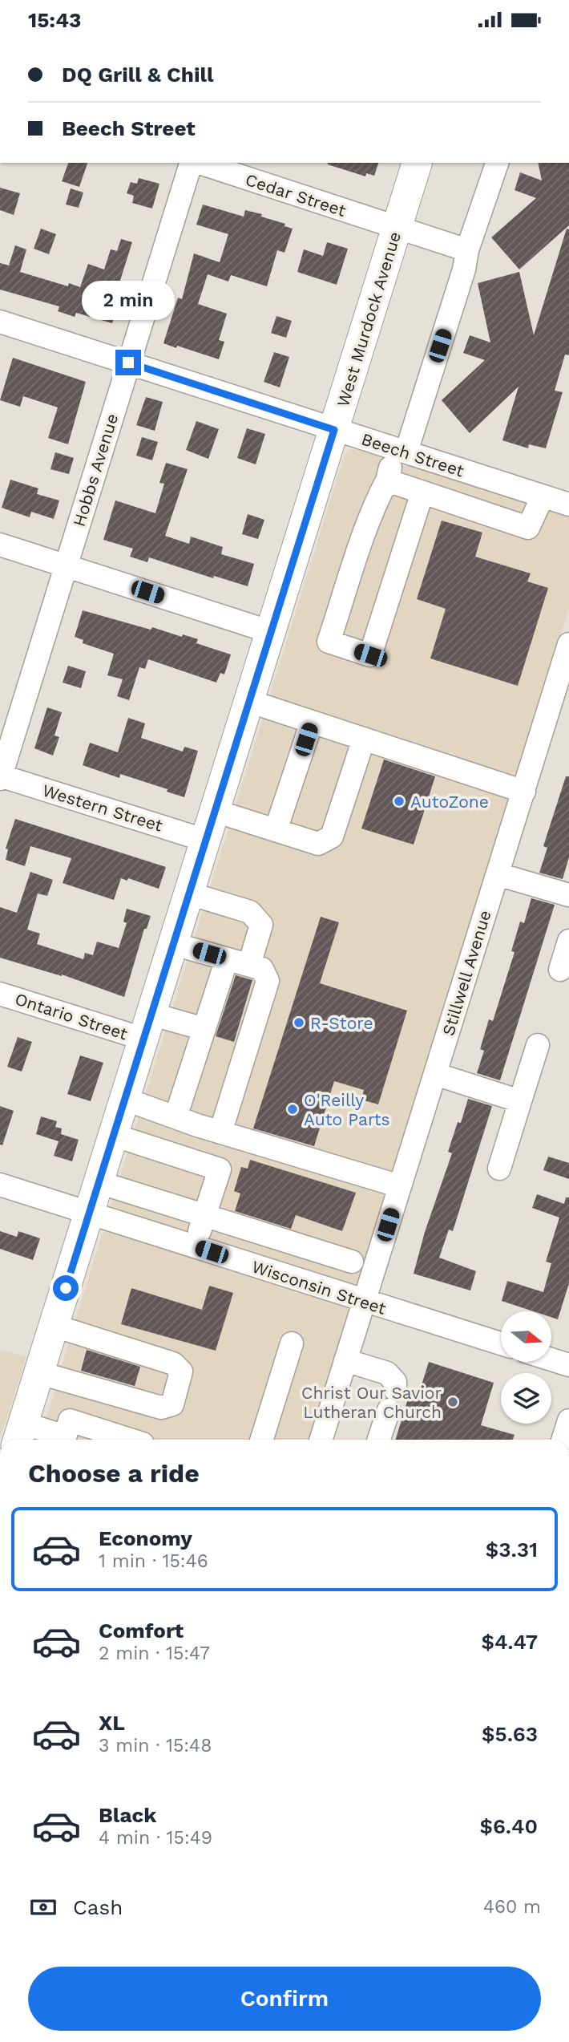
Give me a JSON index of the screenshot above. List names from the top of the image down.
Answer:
{
  "streets": {
    "main road": ["West Murdock Avenue"],
    "street": [
      "Cedar Street",
      "Beech Street",
      "Hobbs Avenue",
      "Western Street",
      "Stillwell Avenue",
      "Ontario Street",
      "Wisconsin Street"
    ]
  },
  "crossings": [
    ["Cedar Street", "West Murdock Avenue"],
    ["West Murdock Avenue", "Beech Street"],
    ["West Murdock Avenue", "Western Street"],
    ["West Murdock Avenue", "Ontario Street"],
    ["West Murdock Avenue", "Wisconsin Street"],
    ["Beech Street", "Hobbs Avenue"],
    ["Hobbs Avenue", "Western Street"],
    ["Stillwell Avenue", "Wisconsin Street"]
  ],
  "places": [
    "AutoZone",
    "R-Store",
    "O'Reilly Auto Parts",
    "Christ Our Savior Lutheran Church"
  ],
  "north": "right",
  "page": {
    "status": "15:43",
    "banner": ["DQ Grill & Chill", "Beech Street"],
    "bubble": "2 min",
    "heading": "Choose a ride",
    "list": [
      {
        "name": "Economy",
        "note": "1 min · 15:46",
        "value": "$3.31"
      },
      {
        "name": "Comfort",
        "note": "2 min · 15:47",
        "value": "$4.47"
      },
      {
        "name": "XL",
        "note": "3 min · 15:48",
        "value": "$5.63"
      },
      {
        "name": "Black",
        "note": "4 min · 15:49",
        "value": "$6.40"
      }
    ],
    "pay": ["Cash", "460 m"],
    "buttons": "Confirm"
  }
}
